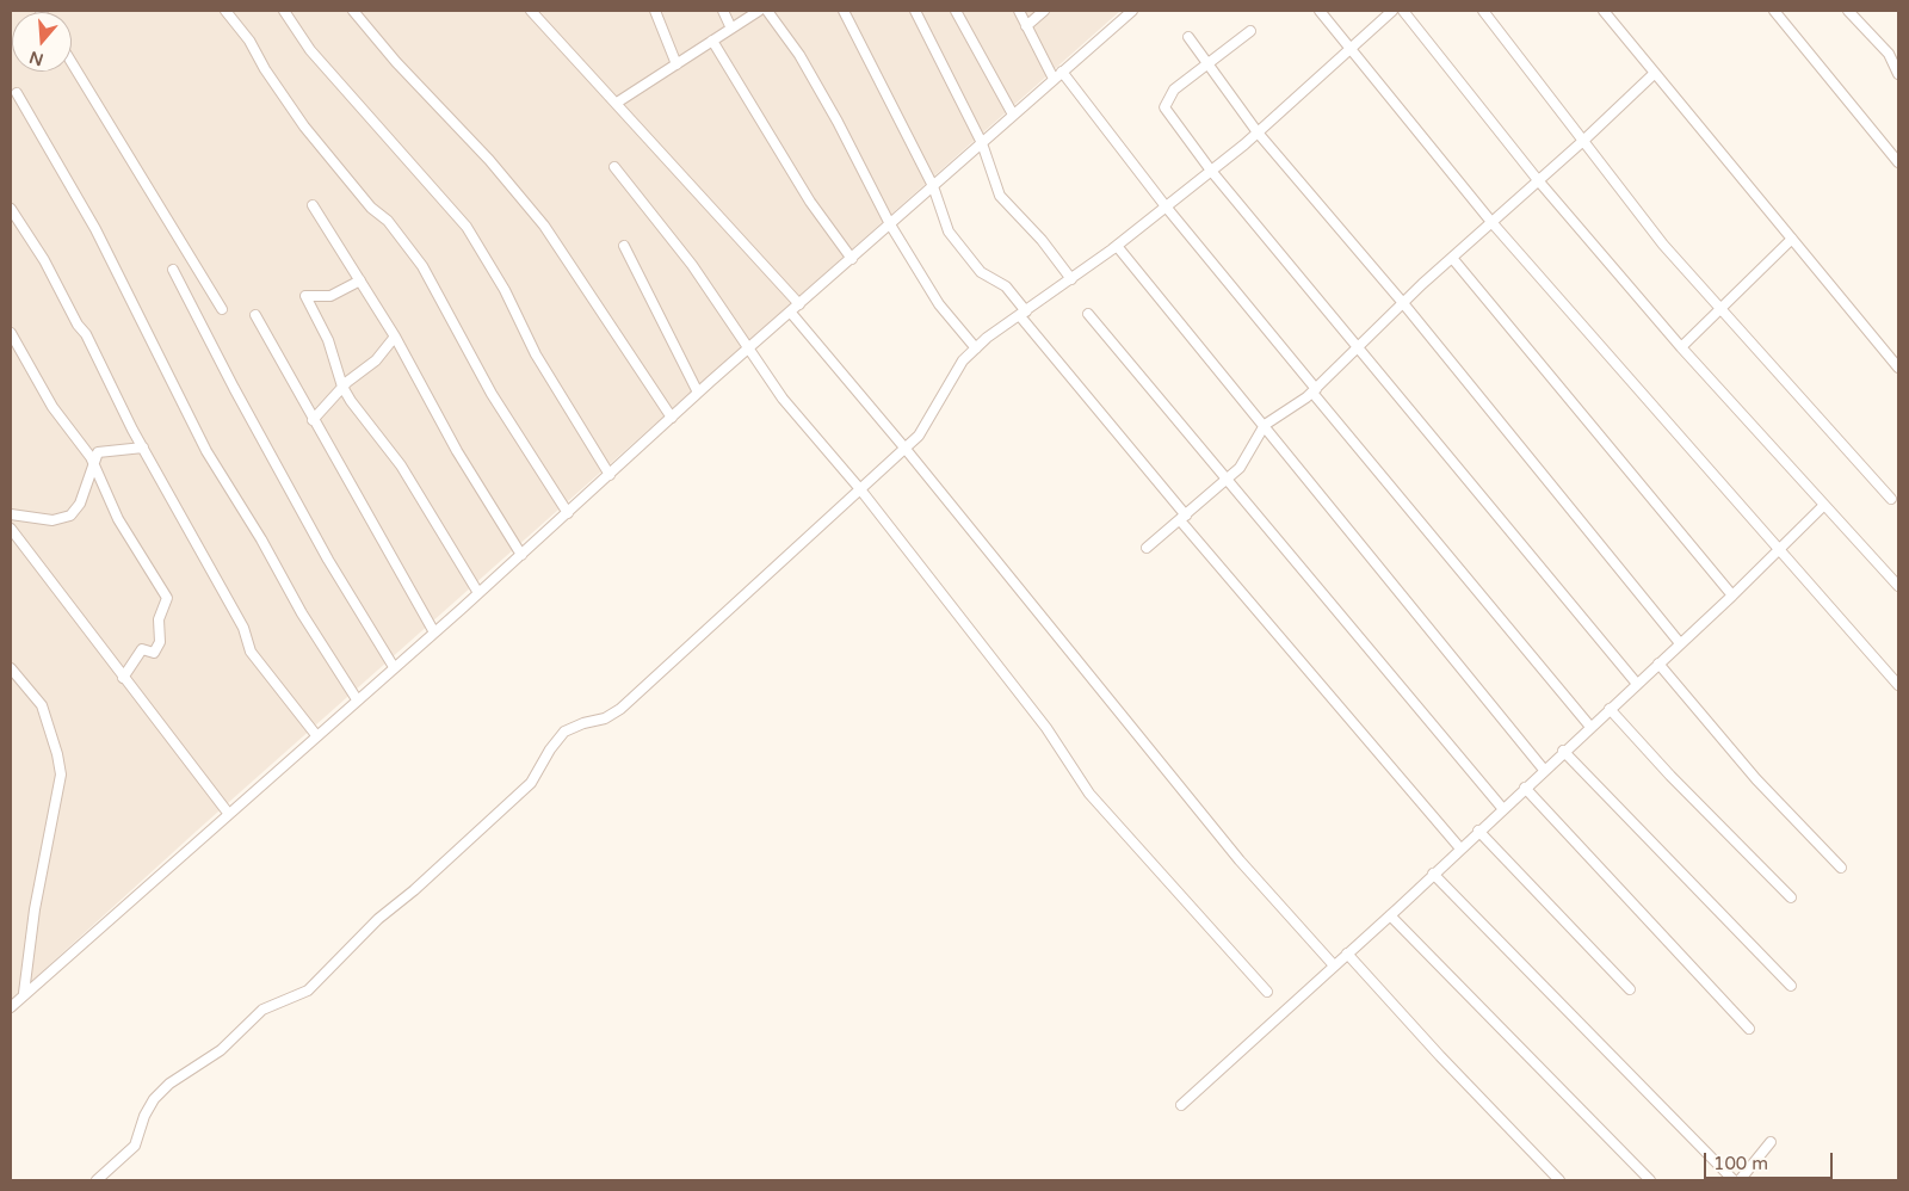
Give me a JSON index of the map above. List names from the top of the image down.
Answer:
{
  "scale_bar": "100 m",
  "north": "bottom"
}
